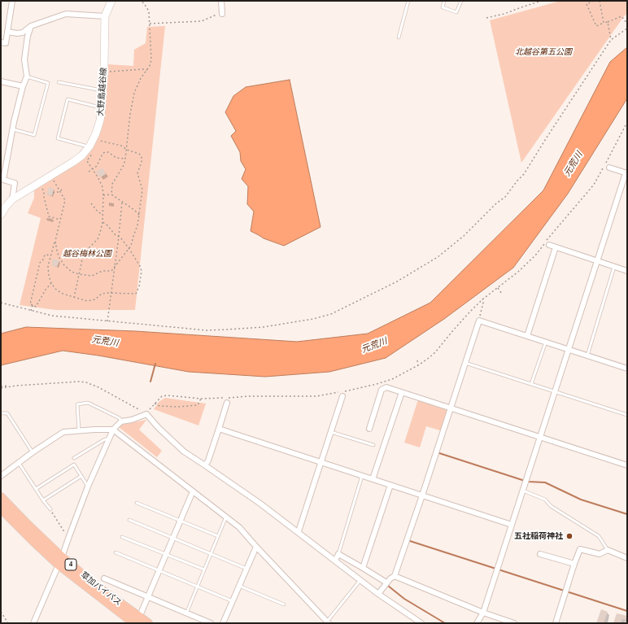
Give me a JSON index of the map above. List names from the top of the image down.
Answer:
{
  "streets": {
    "highway": ["4", "草加バイパス"],
    "main road": ["大野島越谷線"]
  },
  "water": ["元荒川"],
  "parks": ["北越谷第五公園", "越谷梅林公園"],
  "places": ["五社稲荷神社"]
}
